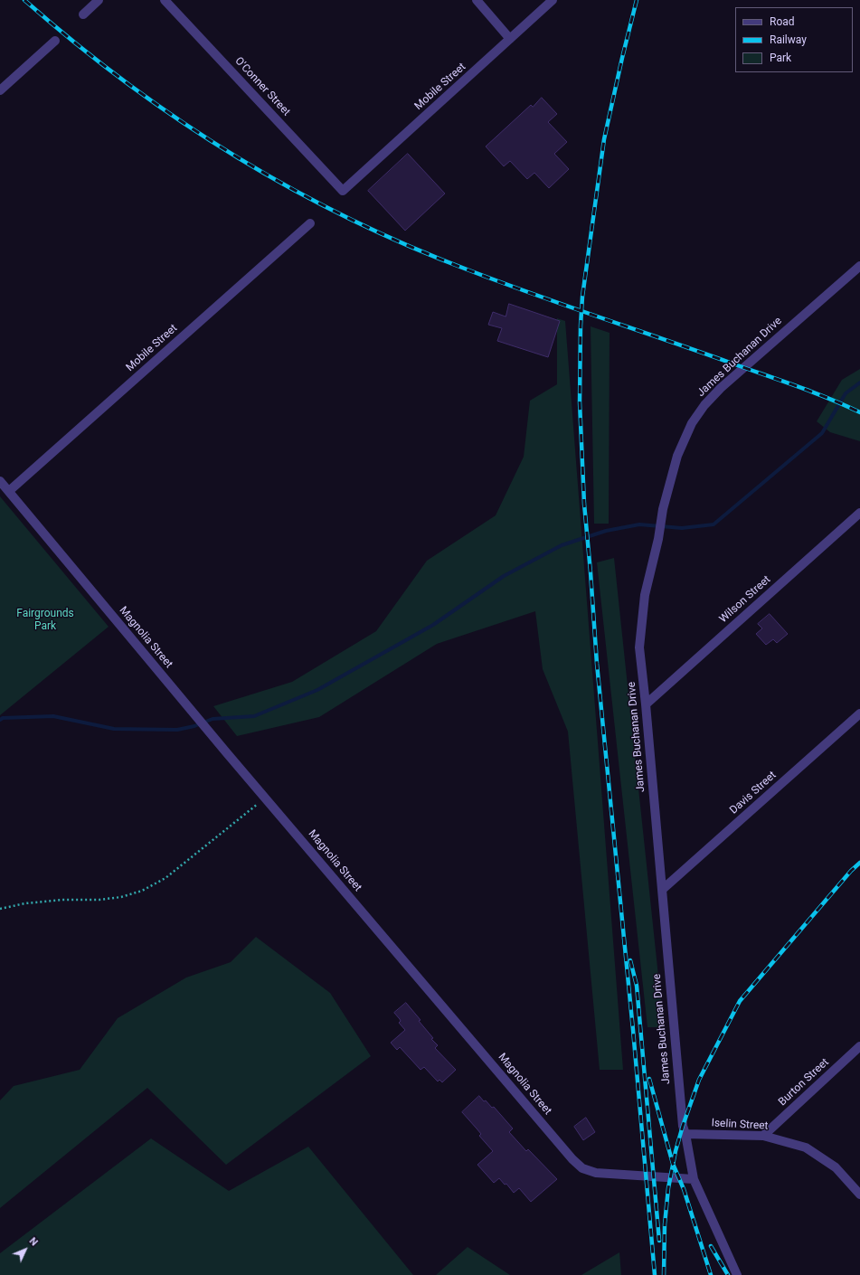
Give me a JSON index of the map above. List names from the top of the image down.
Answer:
{
  "streets": {
    "street": [
      "O'Conner Street",
      "Mobile Street",
      "James Buchanan Drive",
      "Wilson Street",
      "Magnolia Street",
      "Davis Street",
      "Burton Street",
      "Iselin Street"
    ]
  },
  "crossings": [
    ["O'Conner Street", "Mobile Street"],
    ["Mobile Street", "Magnolia Street"],
    ["James Buchanan Drive", "Wilson Street"],
    ["James Buchanan Drive", "Magnolia Street"],
    ["James Buchanan Drive", "Davis Street"],
    ["James Buchanan Drive", "Iselin Street"],
    ["Burton Street", "Iselin Street"]
  ],
  "parks": ["Fairgrounds Park"],
  "legend": ["Road", "Railway", "Park"],
  "north": "top right"
}
